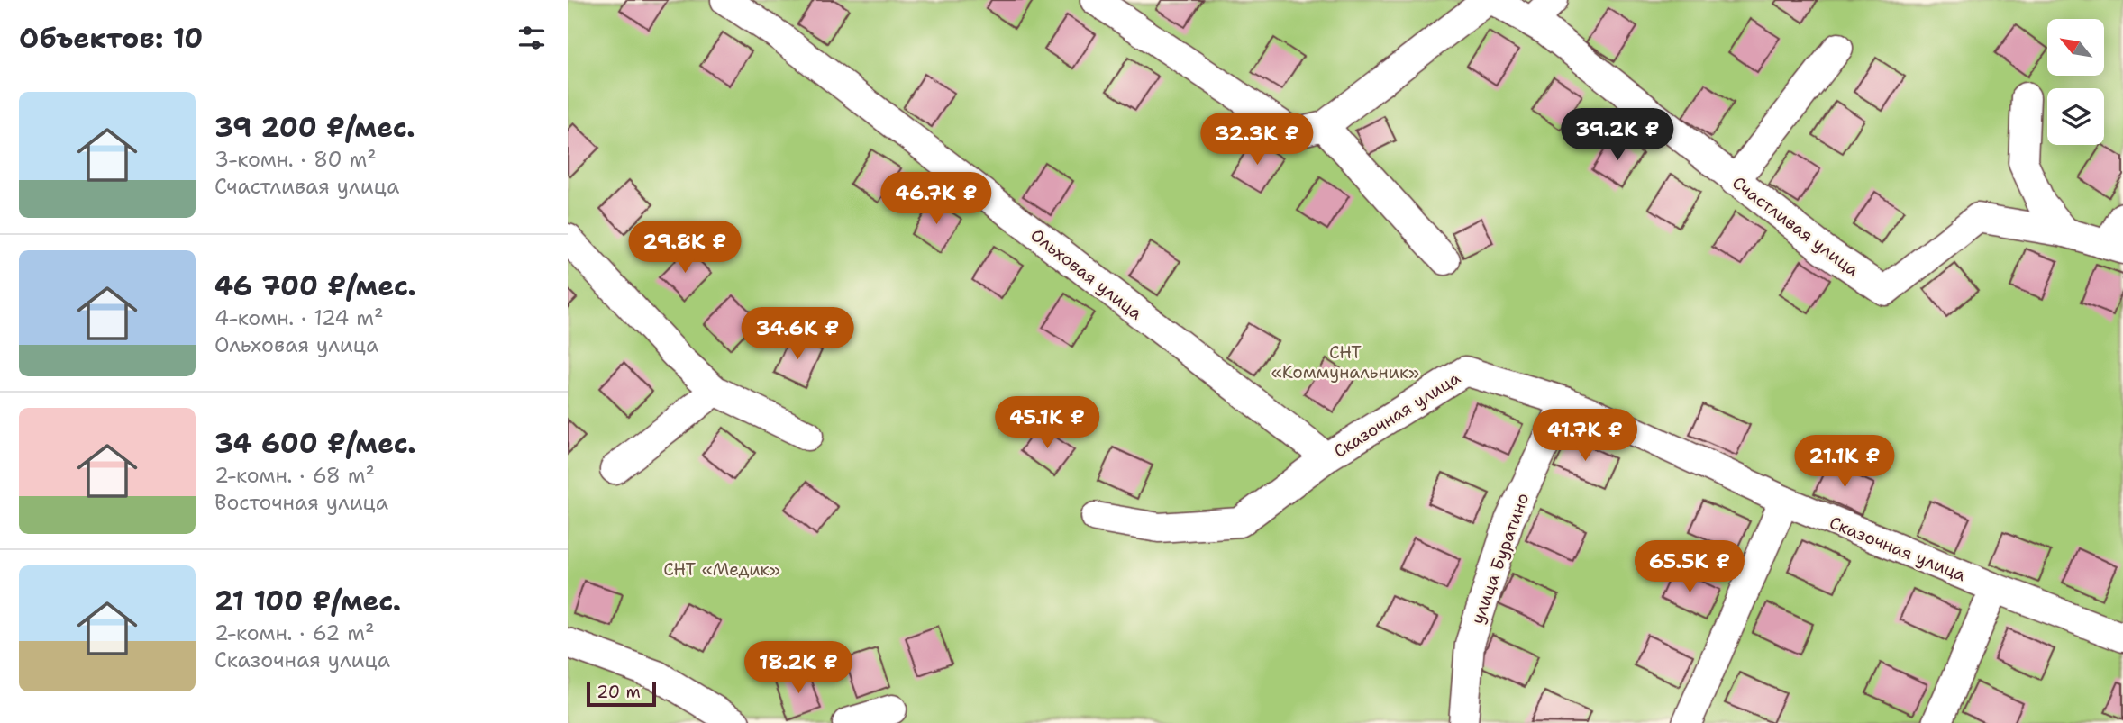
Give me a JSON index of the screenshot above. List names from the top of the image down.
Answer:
{
  "streets": {
    "street": [
      "Счастливая улица",
      "Ольховая улица",
      "Сказочная улица",
      "улица Буратино"
    ]
  },
  "crossings": [
    ["Ольховая улица", "Сказочная улица"],
    ["Сказочная улица", "улица Буратино"]
  ],
  "parks": ["СНТ «Коммунальник»", "СНТ «Медик»"],
  "scale_bar": "20 m",
  "north": "top left",
  "page": {
    "heading": "Объектов: 10",
    "list": [
      {
        "name": "39 200 ₽/мес.",
        "note": "3-комн. · 80 m² · Счастливая улица"
      },
      {
        "name": "46 700 ₽/мес.",
        "note": "4-комн. · 124 m² · Ольховая улица"
      },
      {
        "name": "34 600 ₽/мес.",
        "note": "2-комн. · 68 m² · Восточная улица"
      },
      {
        "name": "21 100 ₽/мес.",
        "note": "2-комн. · 62 m² · Сказочная улица"
      }
    ],
    "price": [
      "39.2K ₽",
      "32.3K ₽",
      "46.7K ₽",
      "29.8K ₽",
      "34.6K ₽",
      "45.1K ₽",
      "41.7K ₽",
      "21.1K ₽",
      "65.5K ₽",
      "18.2K ₽"
    ],
    "scale": "20 m"
  }
}
